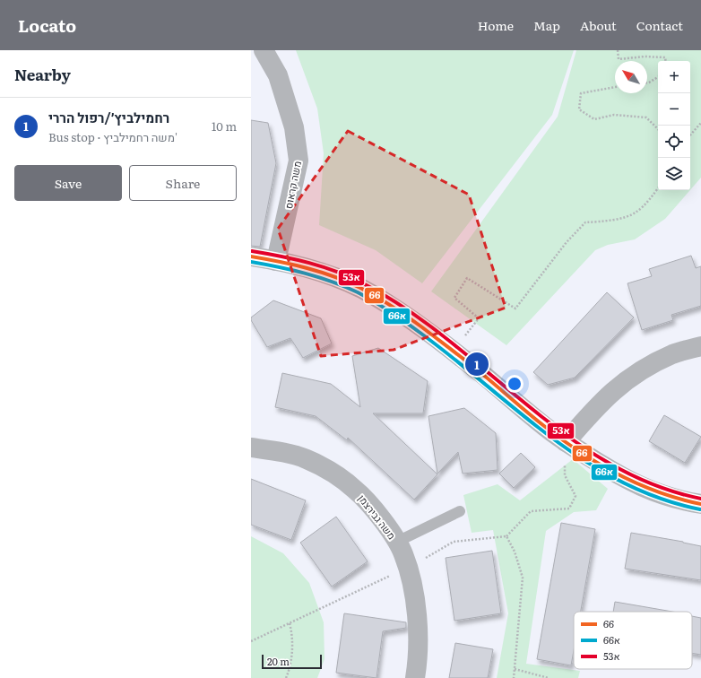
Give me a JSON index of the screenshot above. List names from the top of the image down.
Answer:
{
  "streets": {
    "street": ["משה קראוס", "משה גבירצמן"]
  },
  "lines": ["transit line 53א", "transit line 66", "transit line 66א"],
  "legend": ["66", "66א", "53א"],
  "scale_bar": "20 m",
  "north": "top left",
  "page": {
    "header": "Locato",
    "nav": [
      "Home",
      "Map",
      "About",
      "Contact"
    ],
    "heading": "Nearby",
    "map_buttons": ["+", "−"],
    "list": [
      {
        "mark": "1",
        "name": "רחמילביץ׳/רפול הררי",
        "note": "Bus stop · משה רחמילביץ'",
        "value": "10 m"
      }
    ],
    "buttons": ["Save", "Share"],
    "pins": "1",
    "scale": "20 m"
  }
}
